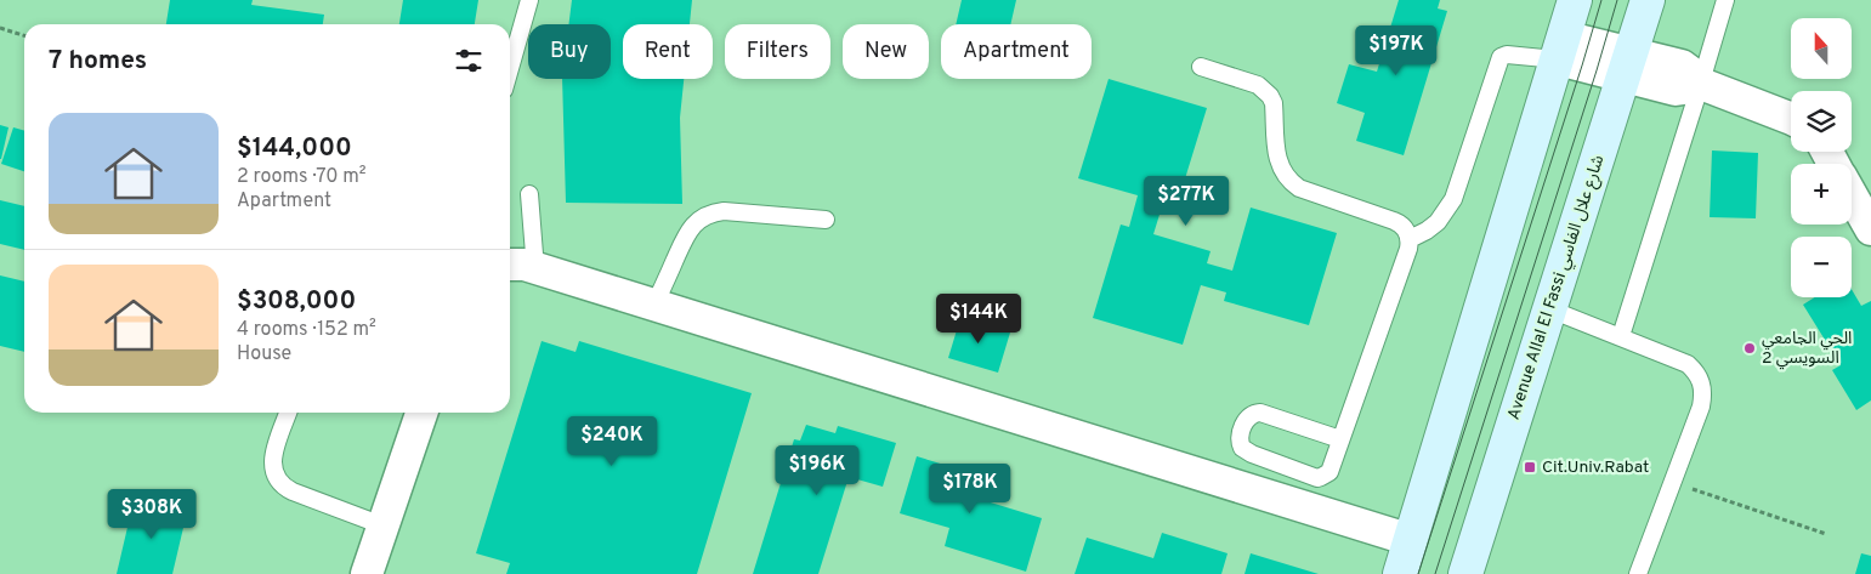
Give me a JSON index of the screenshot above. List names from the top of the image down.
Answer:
{
  "streets": {
    "street": ["Avenue Allal El Fassi شارع علال الفاسي"]
  },
  "places": {
    "other": ["الحي الجامعي السويسي 2"],
    "transit": ["Cit.Univ.Rabat"]
  },
  "north": "top",
  "page": {
    "map_buttons": ["+", "−"],
    "chip": [
      "Buy",
      "Rent",
      "Filters",
      "New",
      "Apartment"
    ],
    "heading": "7 homes",
    "price": [
      "$197K",
      "$277K",
      "$144K",
      "$240K",
      "$196K",
      "$178K",
      "$308K"
    ],
    "list": [
      {
        "name": "$144,000",
        "note": "2 rooms · 70 m² · Apartment"
      },
      {
        "name": "$308,000",
        "note": "4 rooms · 152 m² · House"
      }
    ]
  }
}
